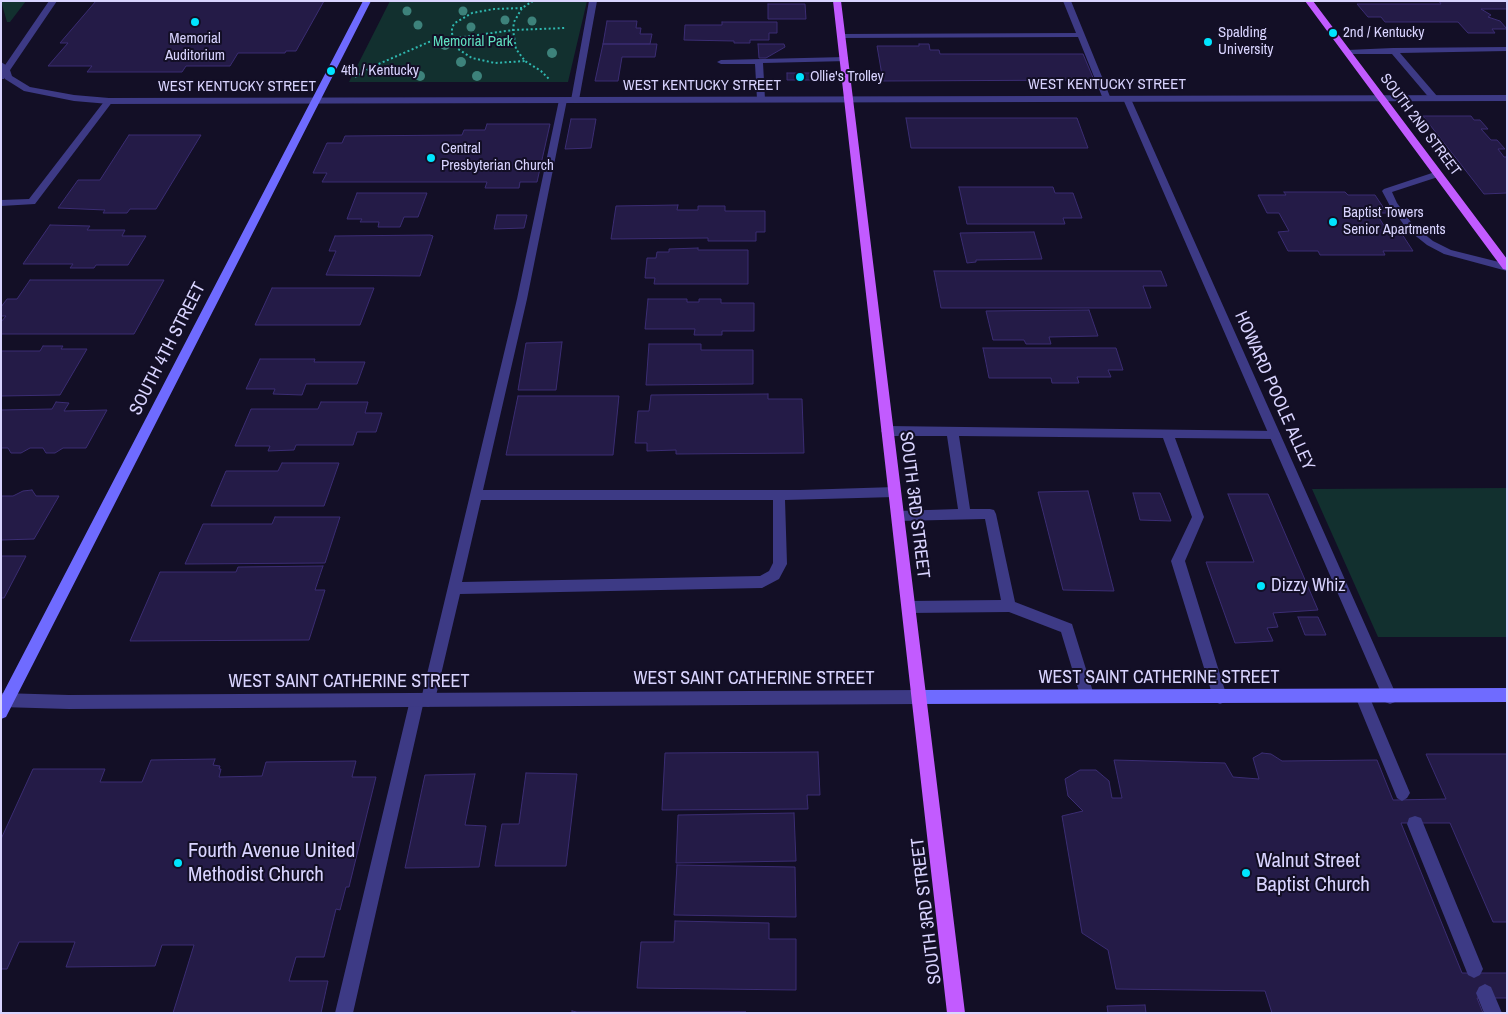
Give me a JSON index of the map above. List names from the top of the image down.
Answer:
{
  "streets": {
    "main road": [
      "SOUTH 2ND STREET",
      "SOUTH 4TH STREET",
      "SOUTH 3RD STREET",
      "WEST SAINT CATHERINE STREET"
    ],
    "street": ["WEST KENTUCKY STREET", "HOWARD POOLE ALLEY"]
  },
  "crossings": [
    ["WEST KENTUCKY STREET", "SOUTH 2ND STREET"],
    ["WEST KENTUCKY STREET", "SOUTH 4TH STREET"],
    ["WEST KENTUCKY STREET", "HOWARD POOLE ALLEY"],
    ["WEST KENTUCKY STREET", "SOUTH 3RD STREET"],
    ["SOUTH 4TH STREET", "WEST SAINT CATHERINE STREET"],
    ["HOWARD POOLE ALLEY", "WEST SAINT CATHERINE STREET"],
    ["SOUTH 3RD STREET", "WEST SAINT CATHERINE STREET"]
  ],
  "parks": ["Memorial Park"],
  "places": [
    "Memorial Auditorium",
    "2nd / Kentucky",
    "Spalding University",
    "4th / Kentucky",
    "Ollie's Trolley",
    "Central Presbyterian Church",
    "Baptist Towers Senior Apartments",
    "Dizzy Whiz",
    "Fourth Avenue United Methodist Church",
    "Walnut Street Baptist Church"
  ]
}
